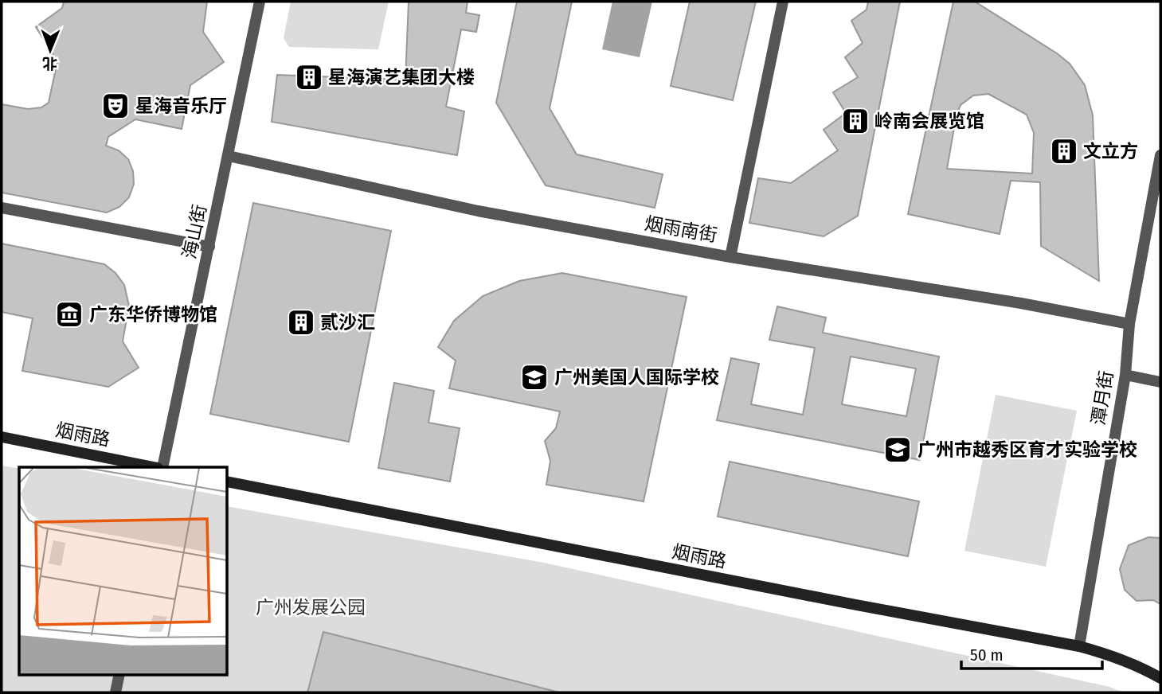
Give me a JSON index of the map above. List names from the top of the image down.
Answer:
{
  "streets": {
    "main road": ["烟雨路"],
    "street": ["烟雨南街", "海山街", "潭月街"]
  },
  "crossings": [
    ["烟雨南街", "海山街"],
    ["烟雨南街", "潭月街"],
    ["潭月街", "烟雨路"]
  ],
  "parks": ["广州发展公园"],
  "places": {
    "building": [
      "星海演艺集团大楼",
      "岭南会展览馆",
      "文立方",
      "贰沙汇"
    ],
    "theatre": ["星海音乐厅"],
    "museum": ["广东华侨博物馆"],
    "school or university": ["广州美国人国际学校", "广州市越秀区育才实验学校"]
  },
  "scale_bar": "50 m",
  "north": "bottom"
}
